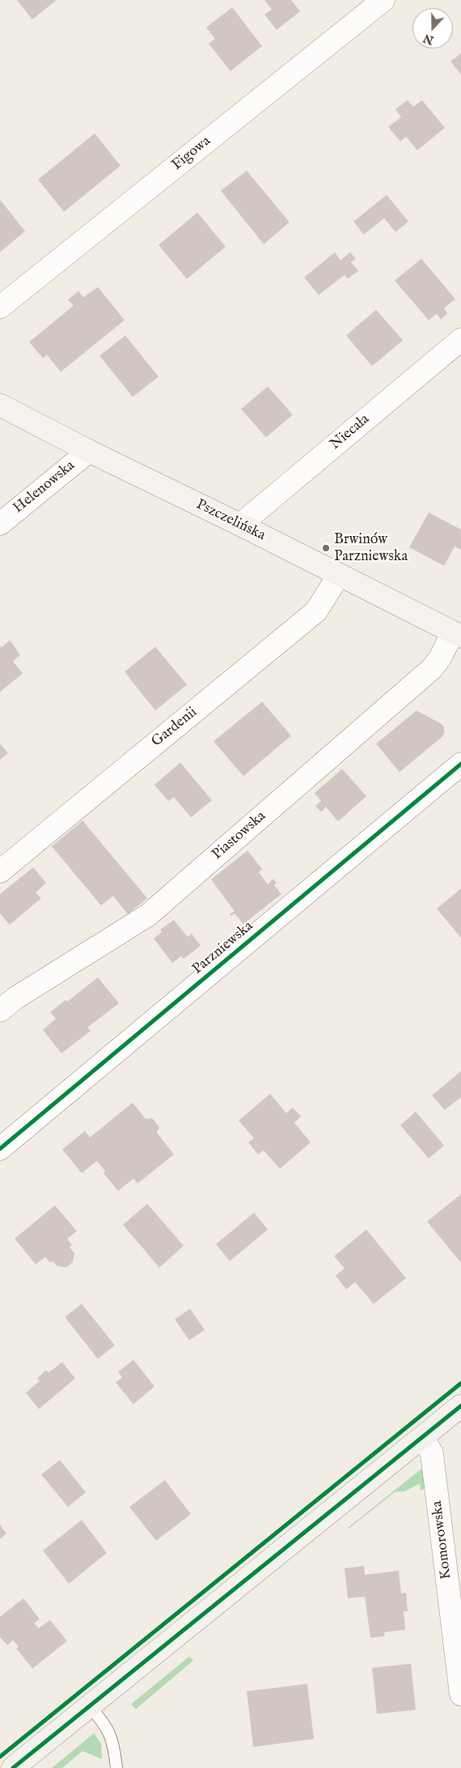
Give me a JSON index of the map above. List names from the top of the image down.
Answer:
{
  "streets": {
    "street": [
      "Figowa",
      "Niecała",
      "Helenowska",
      "Pszczelińska",
      "Gardenii",
      "Piastowska",
      "Parzniewska",
      "Komorowska"
    ]
  },
  "crossings": [
    ["Niecała", "Pszczelińska"],
    ["Helenowska", "Pszczelińska"],
    ["Pszczelińska", "Gardenii"],
    ["Pszczelińska", "Piastowska"]
  ],
  "places": ["Brwinów Parzniewska"],
  "north": "bottom"
}
